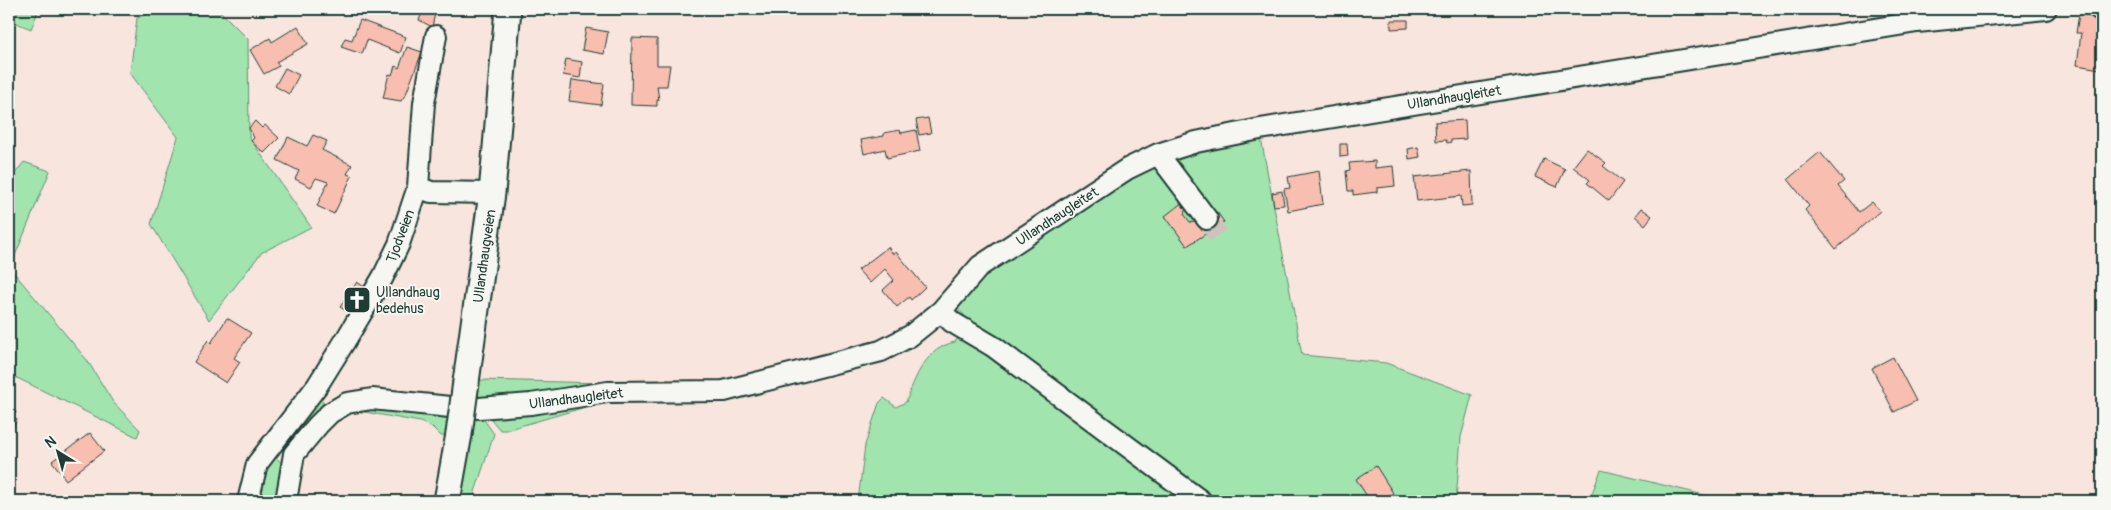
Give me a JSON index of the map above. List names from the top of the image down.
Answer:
{
  "streets": {
    "main road": ["Ullandhaugveien"],
    "street": ["Ullandhaugleitet", "Tjodveien"]
  },
  "places": {
    "church": ["Ullandhaug bedehus"]
  },
  "north": "top left"
}
